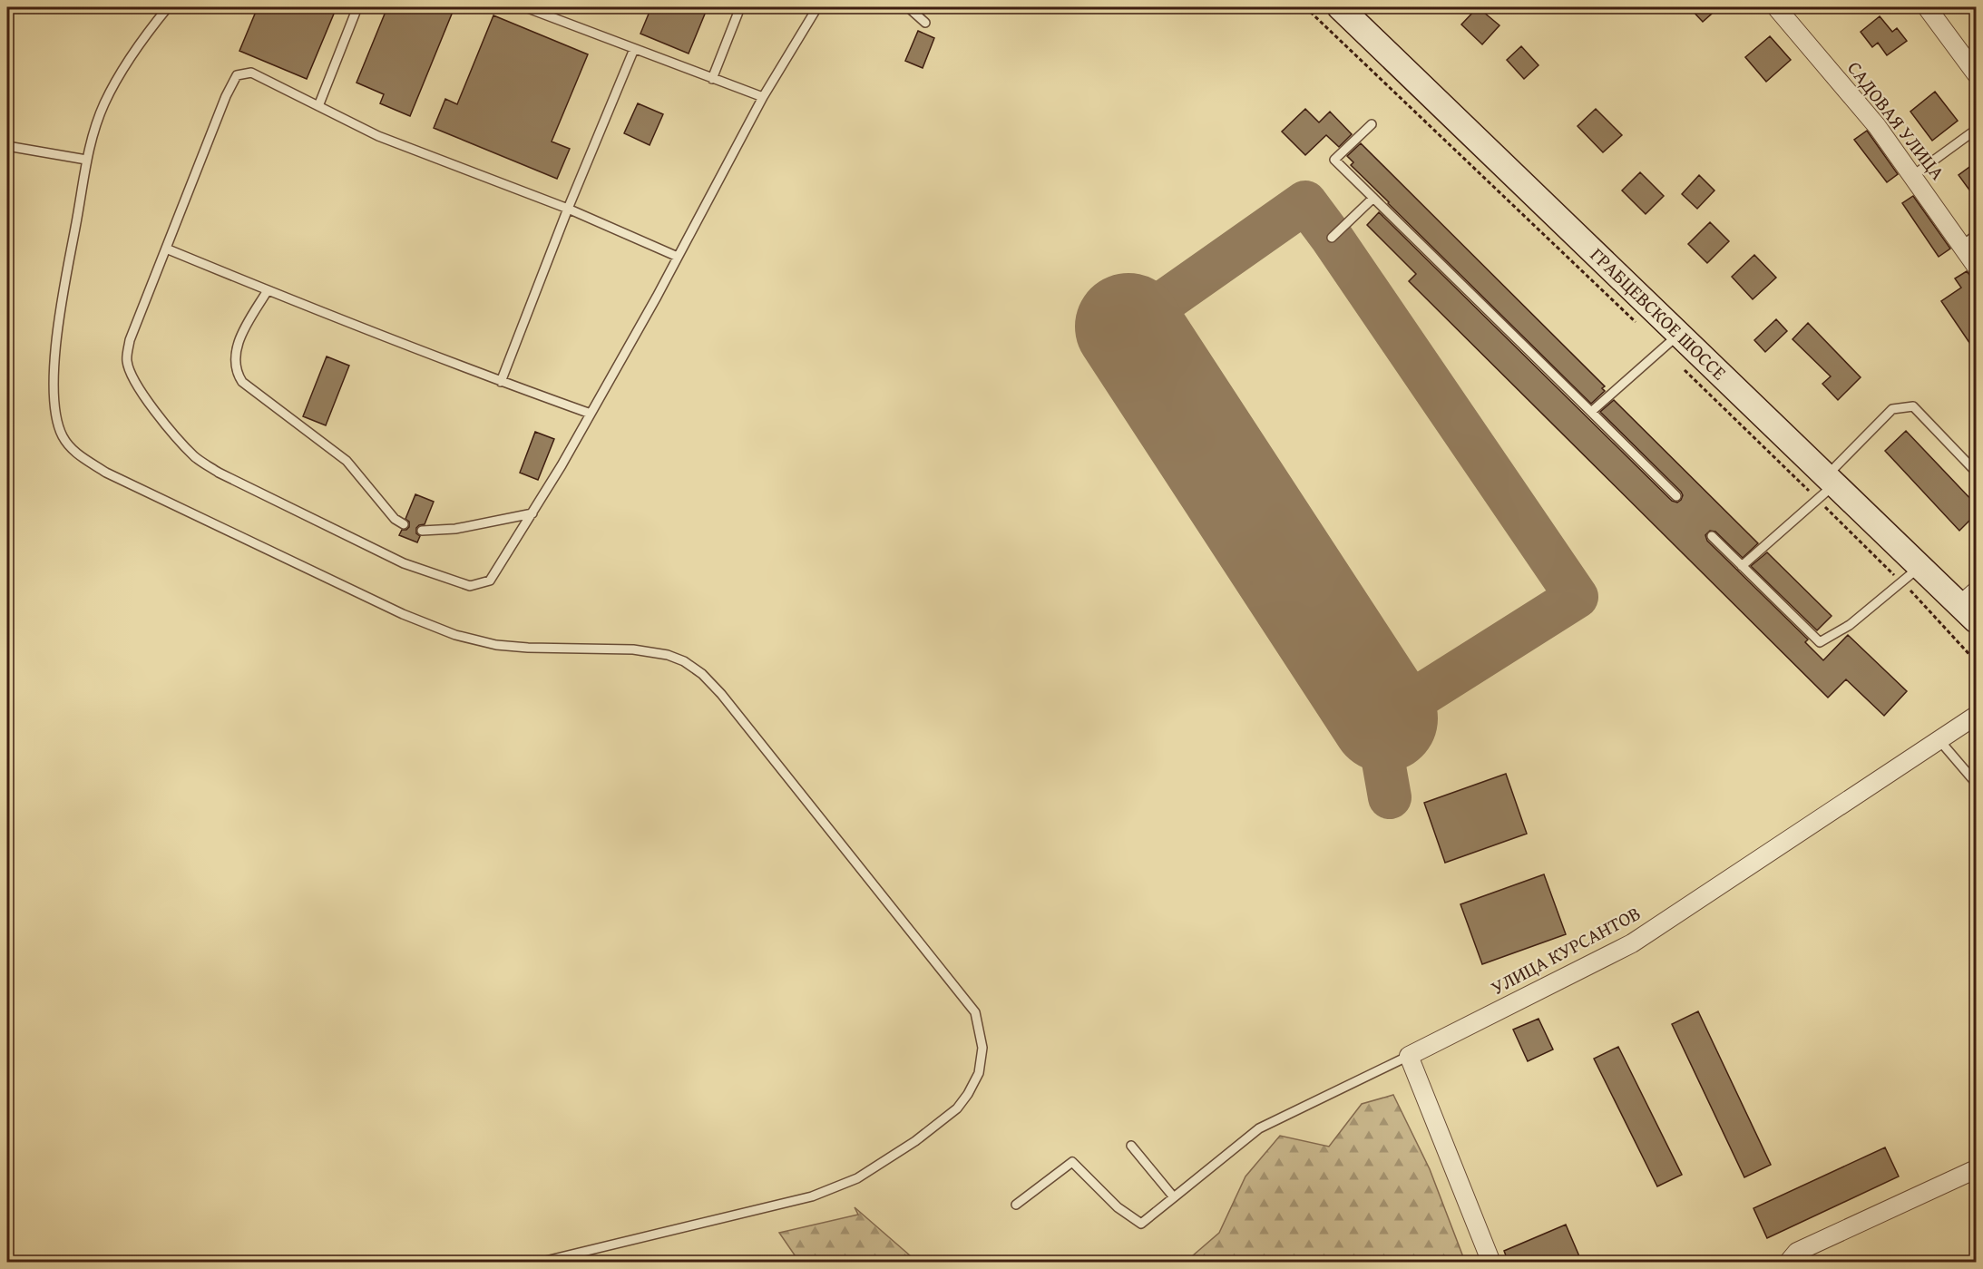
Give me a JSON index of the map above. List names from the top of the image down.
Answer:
{
  "streets": {
    "street": ["САДОВАЯ УЛИЦА", "ГРАБЦЕВСКОЕ ШОССЕ", "УЛИЦА КУРСАНТОВ"]
  }
}
